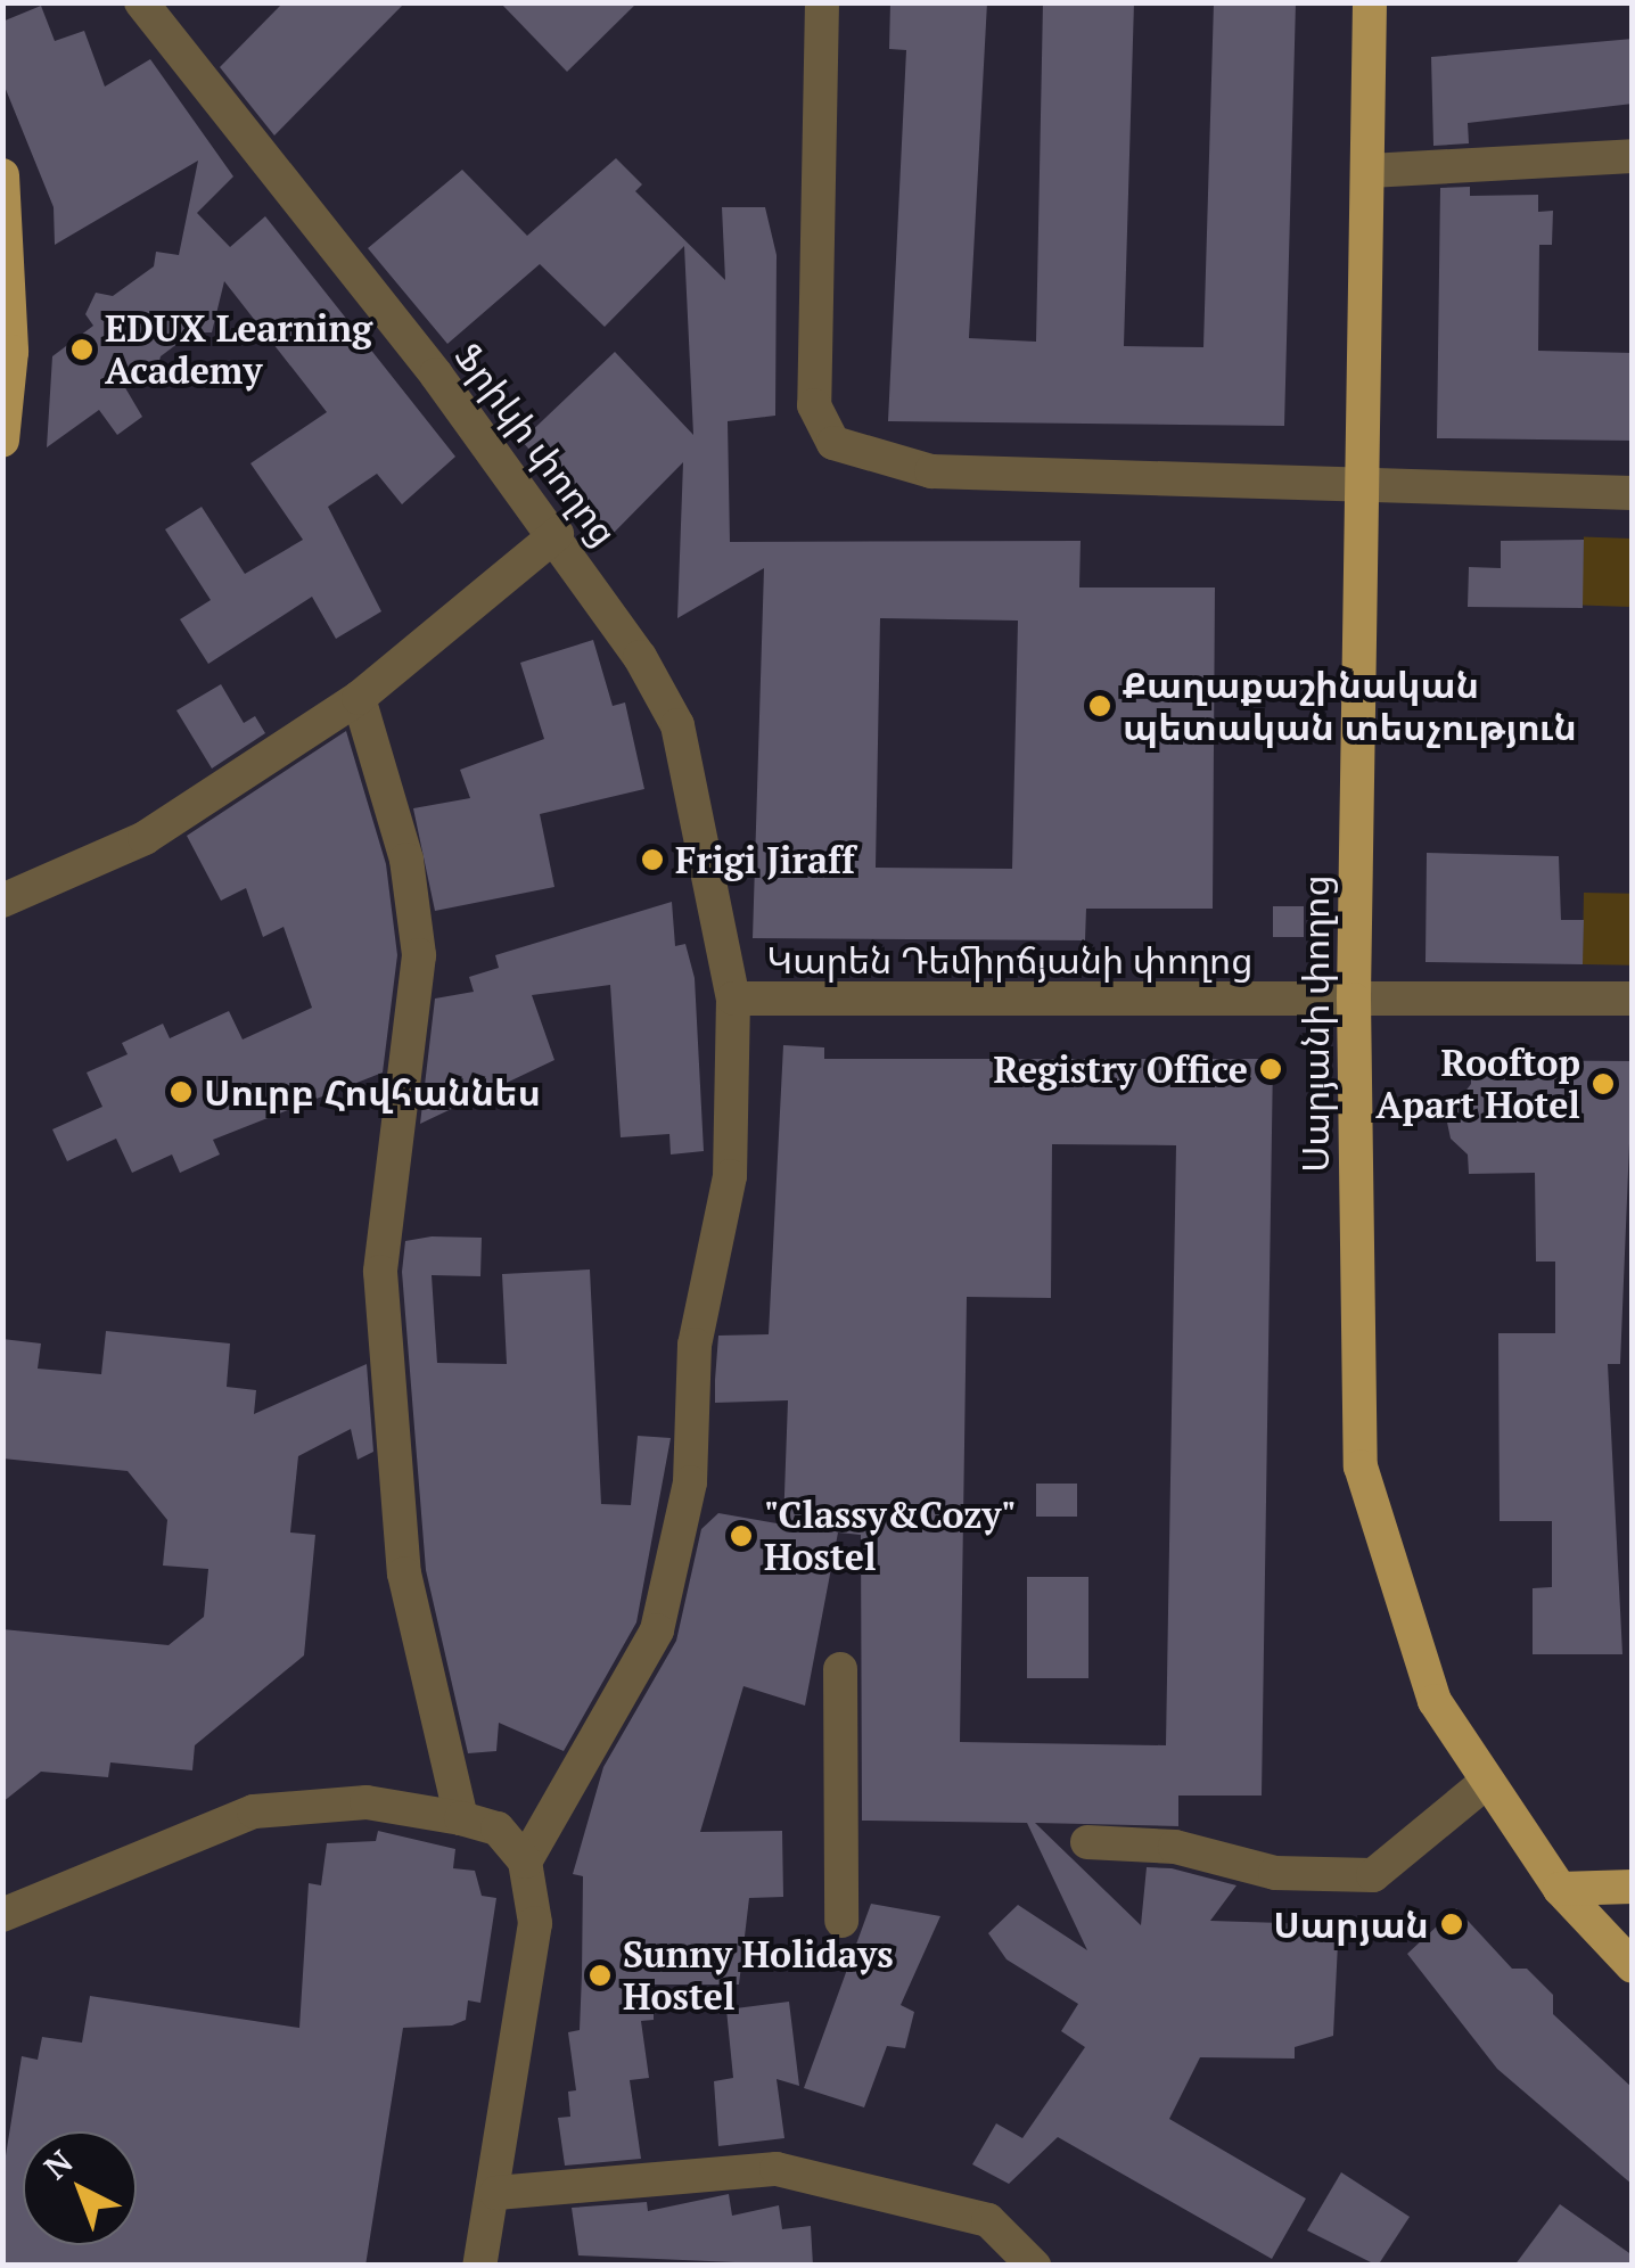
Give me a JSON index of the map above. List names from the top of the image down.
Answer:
{
  "streets": {
    "main road": ["Սարյանի փողոց"],
    "street": ["Ֆրիկի փողոց", "Կարեն Դեմիրճյանի փողոց"]
  },
  "crossings": [
    ["Ֆրիկի փողոց", "Կարեն Դեմիրճյանի փողոց"],
    ["Կարեն Դեմիրճյանի փողոց", "Սարյանի փողոց"]
  ],
  "places": [
    "EDUX Learning Academy",
    "Քաղաքաշինական պետական տեսչություն",
    "Frigi Jiraff",
    "Registry Office",
    "Rooftop Apart Hotel",
    "Սուրբ Հովհաննես",
    "\"Classy&Cozy\" Hostel",
    "Սարյան",
    "Sunny Holidays Hostel"
  ],
  "north": "top left"
}
